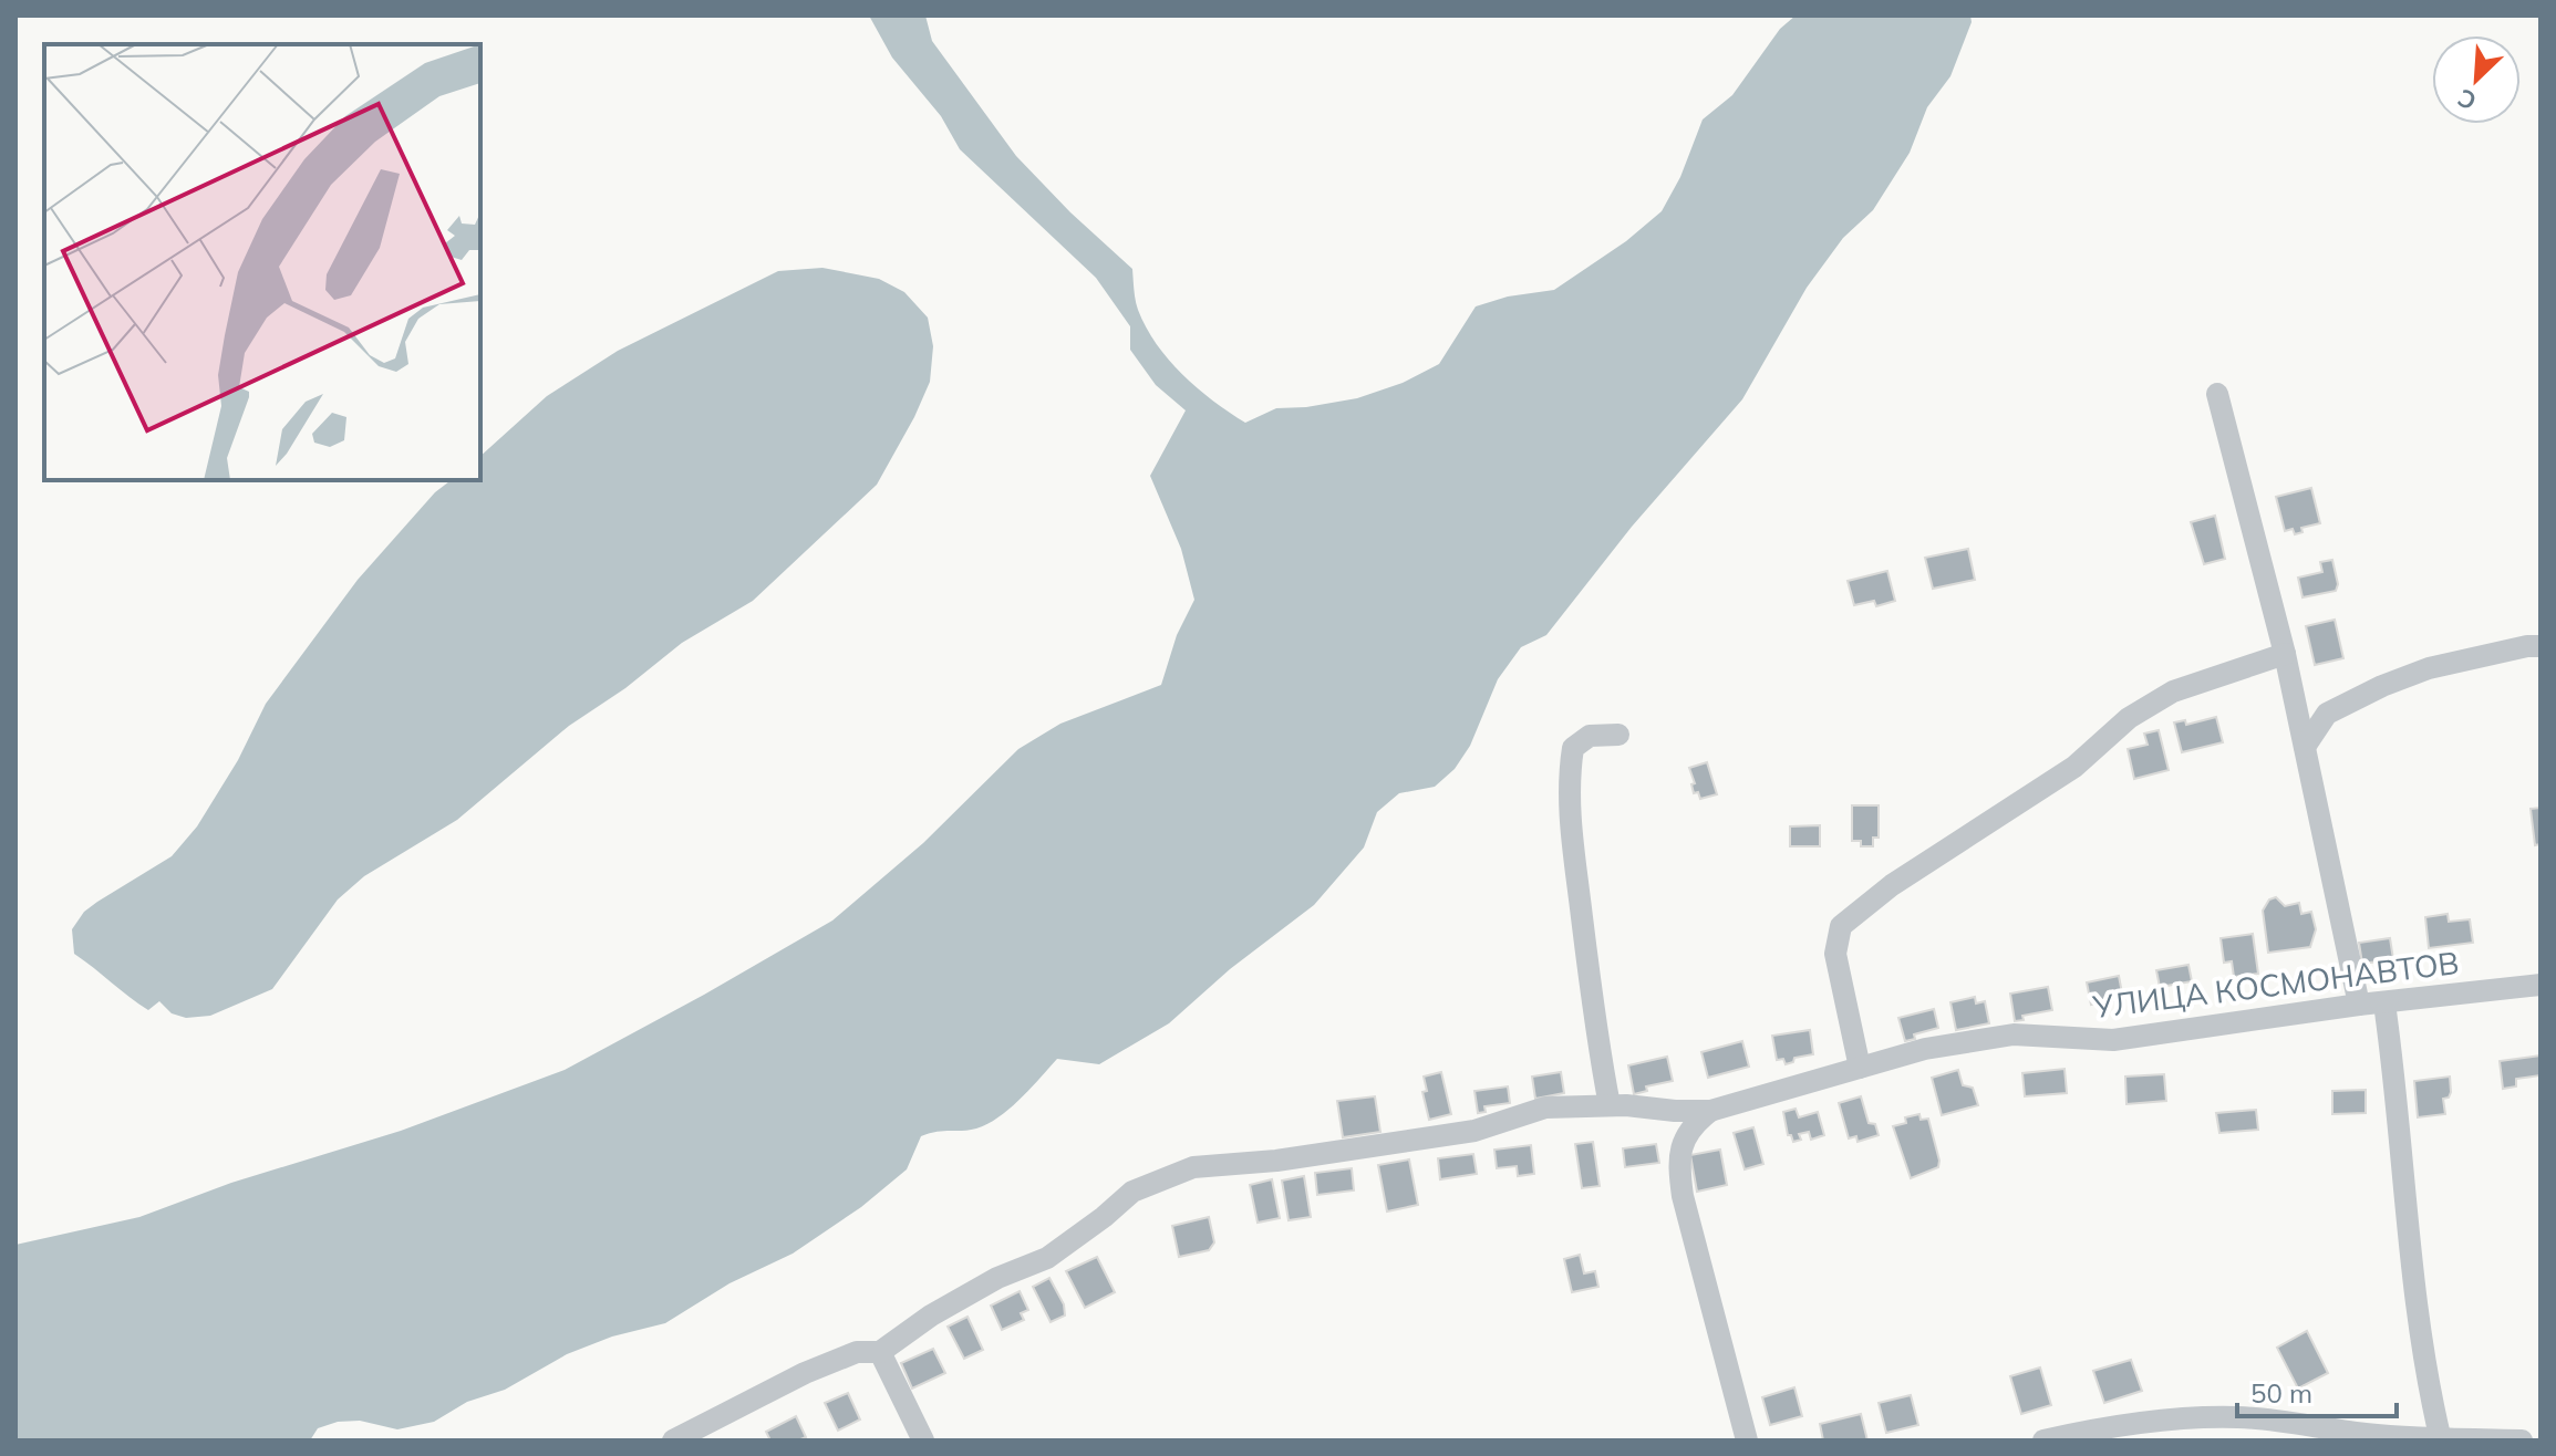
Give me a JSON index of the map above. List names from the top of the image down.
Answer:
{
  "streets": {
    "street": ["УЛИЦА КОСМОНАВТОВ"]
  },
  "scale_bar": "50 m",
  "north": "bottom left"
}
